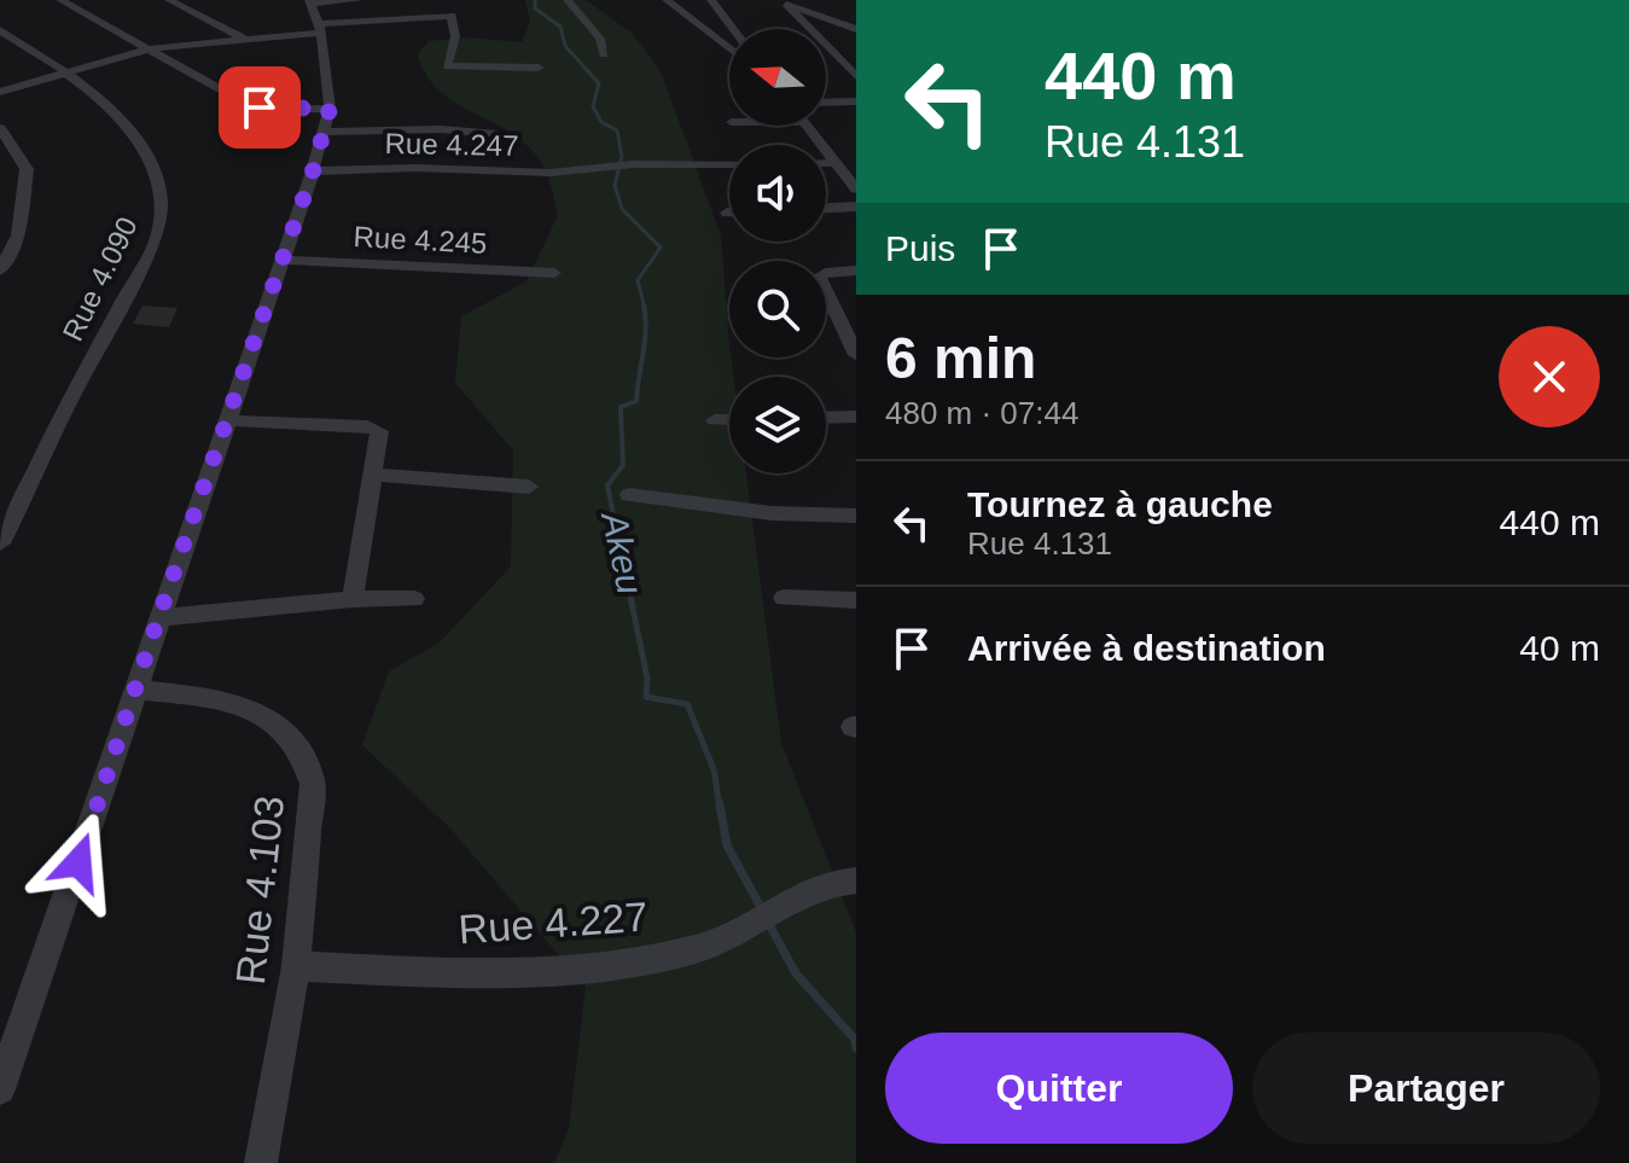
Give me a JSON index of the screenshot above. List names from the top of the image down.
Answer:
{
  "streets": {
    "street": [
      "Rue 4.247",
      "Rue 4.245",
      "Rue 4.090",
      "Rue 4.103",
      "Rue 4.227"
    ]
  },
  "crossings": [
    ["Rue 4.103", "Rue 4.227"]
  ],
  "water": ["Akeu"],
  "north": "left",
  "page": {
    "turn": ["440 m", "Rue 4.131"],
    "then": "Puis",
    "heading": ["6 min", "480 m · 07:44"],
    "list": [
      {
        "name": "Tournez à gauche",
        "note": "Rue 4.131",
        "value": "440 m"
      },
      {
        "name": "Arrivée à destination",
        "value": "40 m"
      }
    ],
    "buttons": ["Quitter", "Partager"]
  }
}
